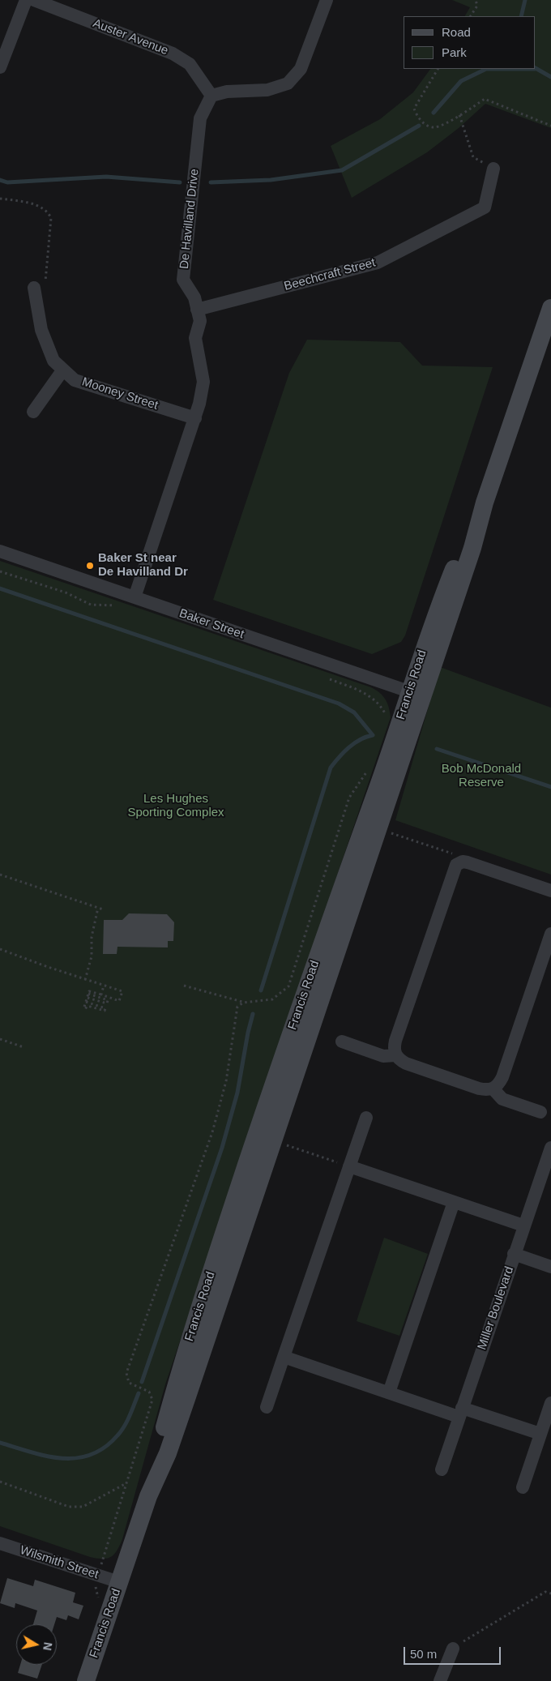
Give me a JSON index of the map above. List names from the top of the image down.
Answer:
{
  "streets": {
    "main road": ["Francis Road"],
    "street": [
      "Auster Avenue",
      "De Havilland Drive",
      "Beechcraft Street",
      "Mooney Street",
      "Baker Street",
      "Miller Boulevard",
      "Wilsmith Street"
    ]
  },
  "crossings": [
    ["Auster Avenue", "De Havilland Drive"],
    ["De Havilland Drive", "Beechcraft Street"],
    ["De Havilland Drive", "Mooney Street"],
    ["De Havilland Drive", "Baker Street"],
    ["Baker Street", "Francis Road"],
    ["Francis Road", "Wilsmith Street"]
  ],
  "parks": ["Bob McDonald Reserve", "Les Hughes Sporting Complex"],
  "places": ["Baker St near De Havilland Dr"],
  "legend": ["Road", "Park"],
  "scale_bar": "50 m",
  "north": "right"
}
